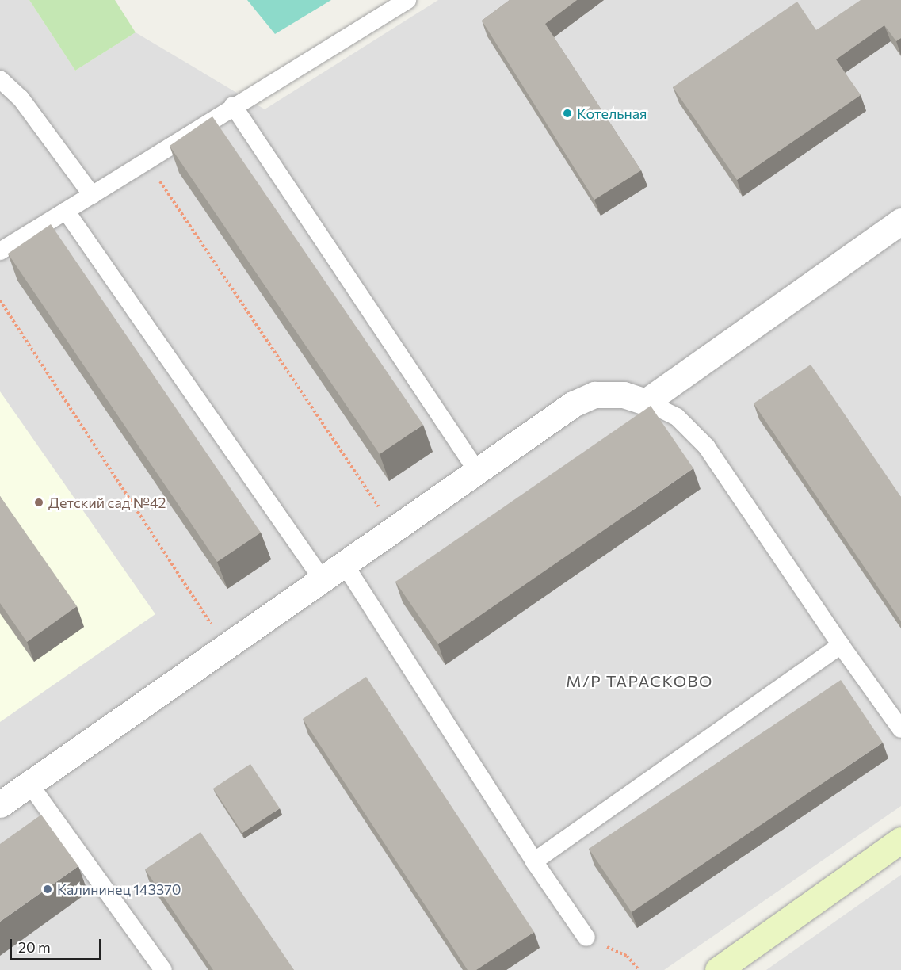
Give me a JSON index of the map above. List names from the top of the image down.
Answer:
{
  "districts": ["М/Р ТАРАСКОВО"],
  "places": ["Котельная", "Детский сад №42", "Калининец 143370"],
  "scale_bar": "20 m"
}
